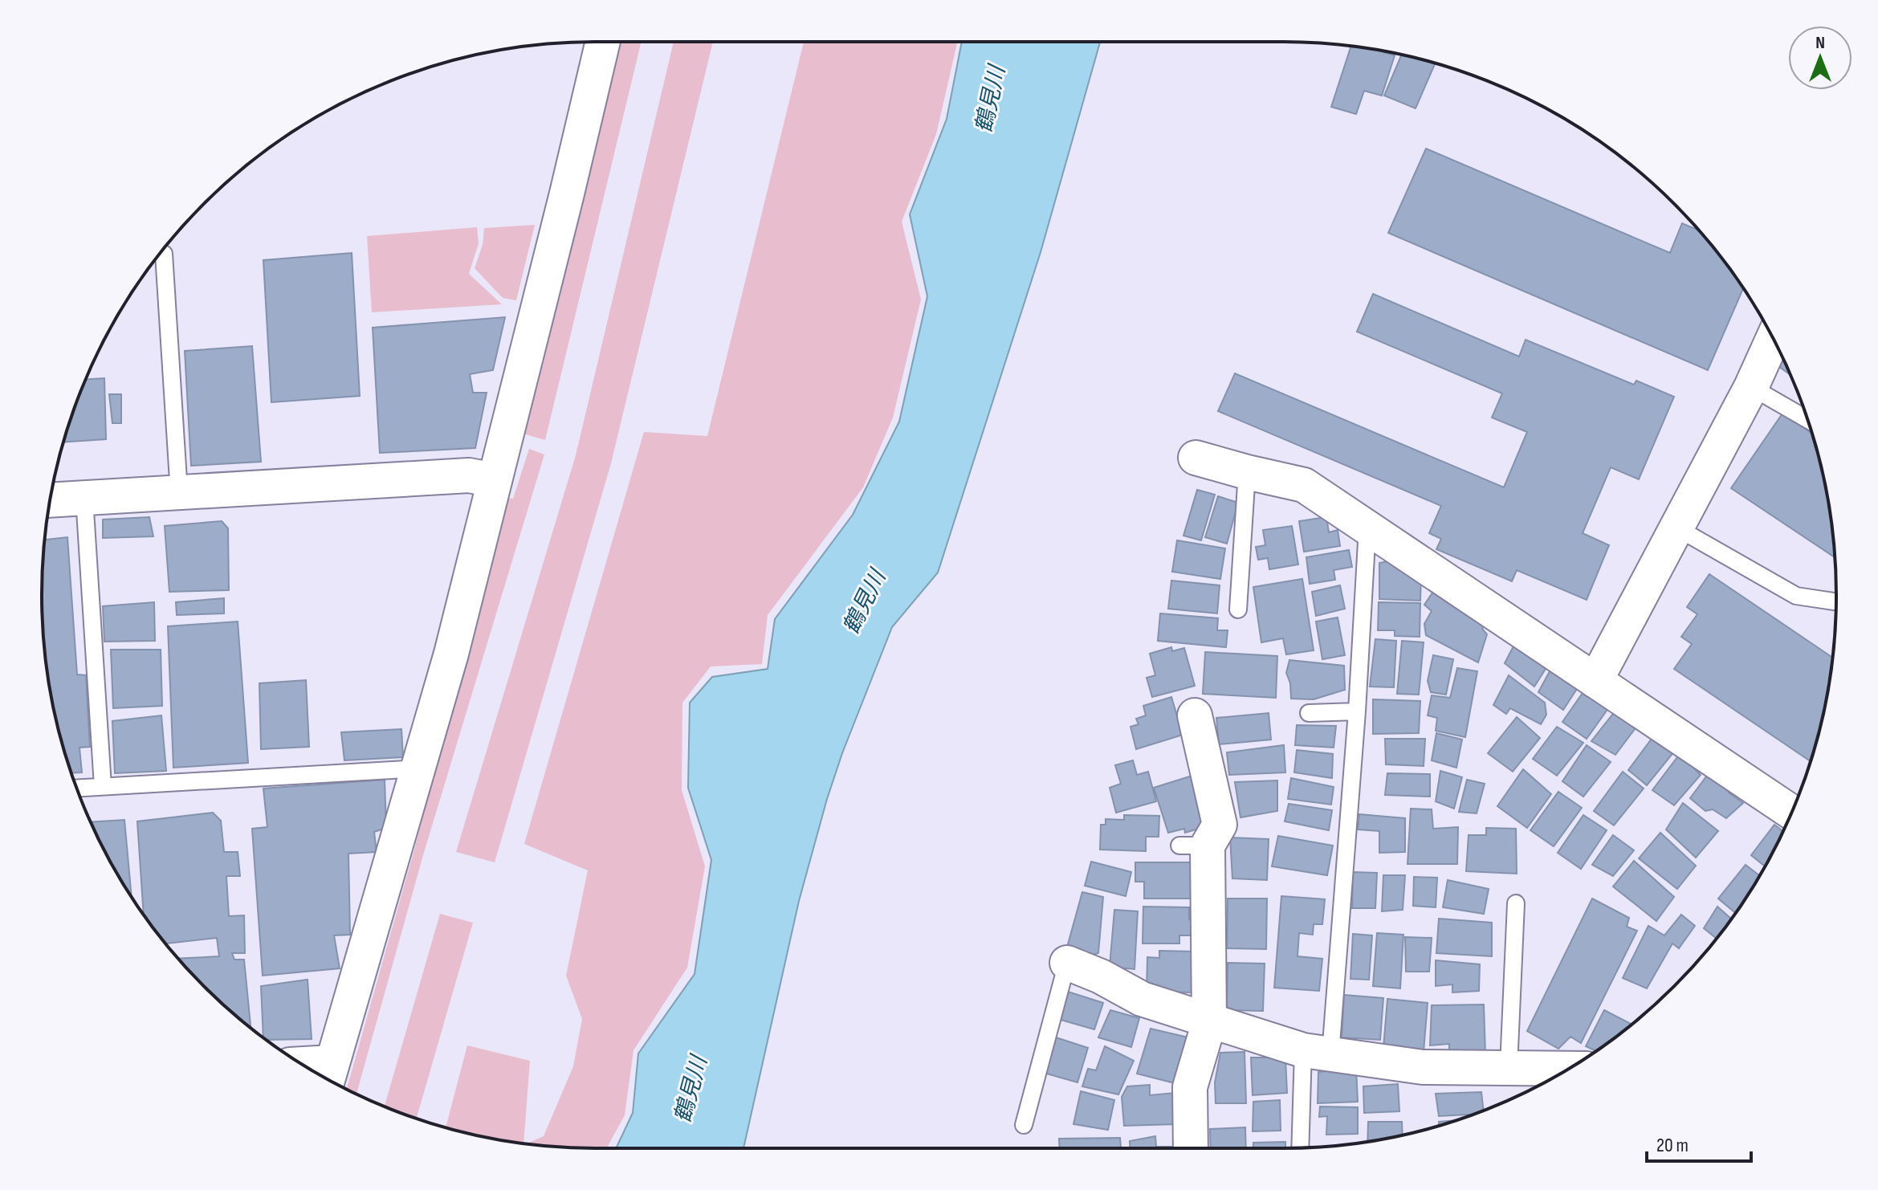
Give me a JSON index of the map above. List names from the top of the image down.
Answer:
{
  "water": ["鶴見川"],
  "scale_bar": "20 m",
  "north": "top"
}
